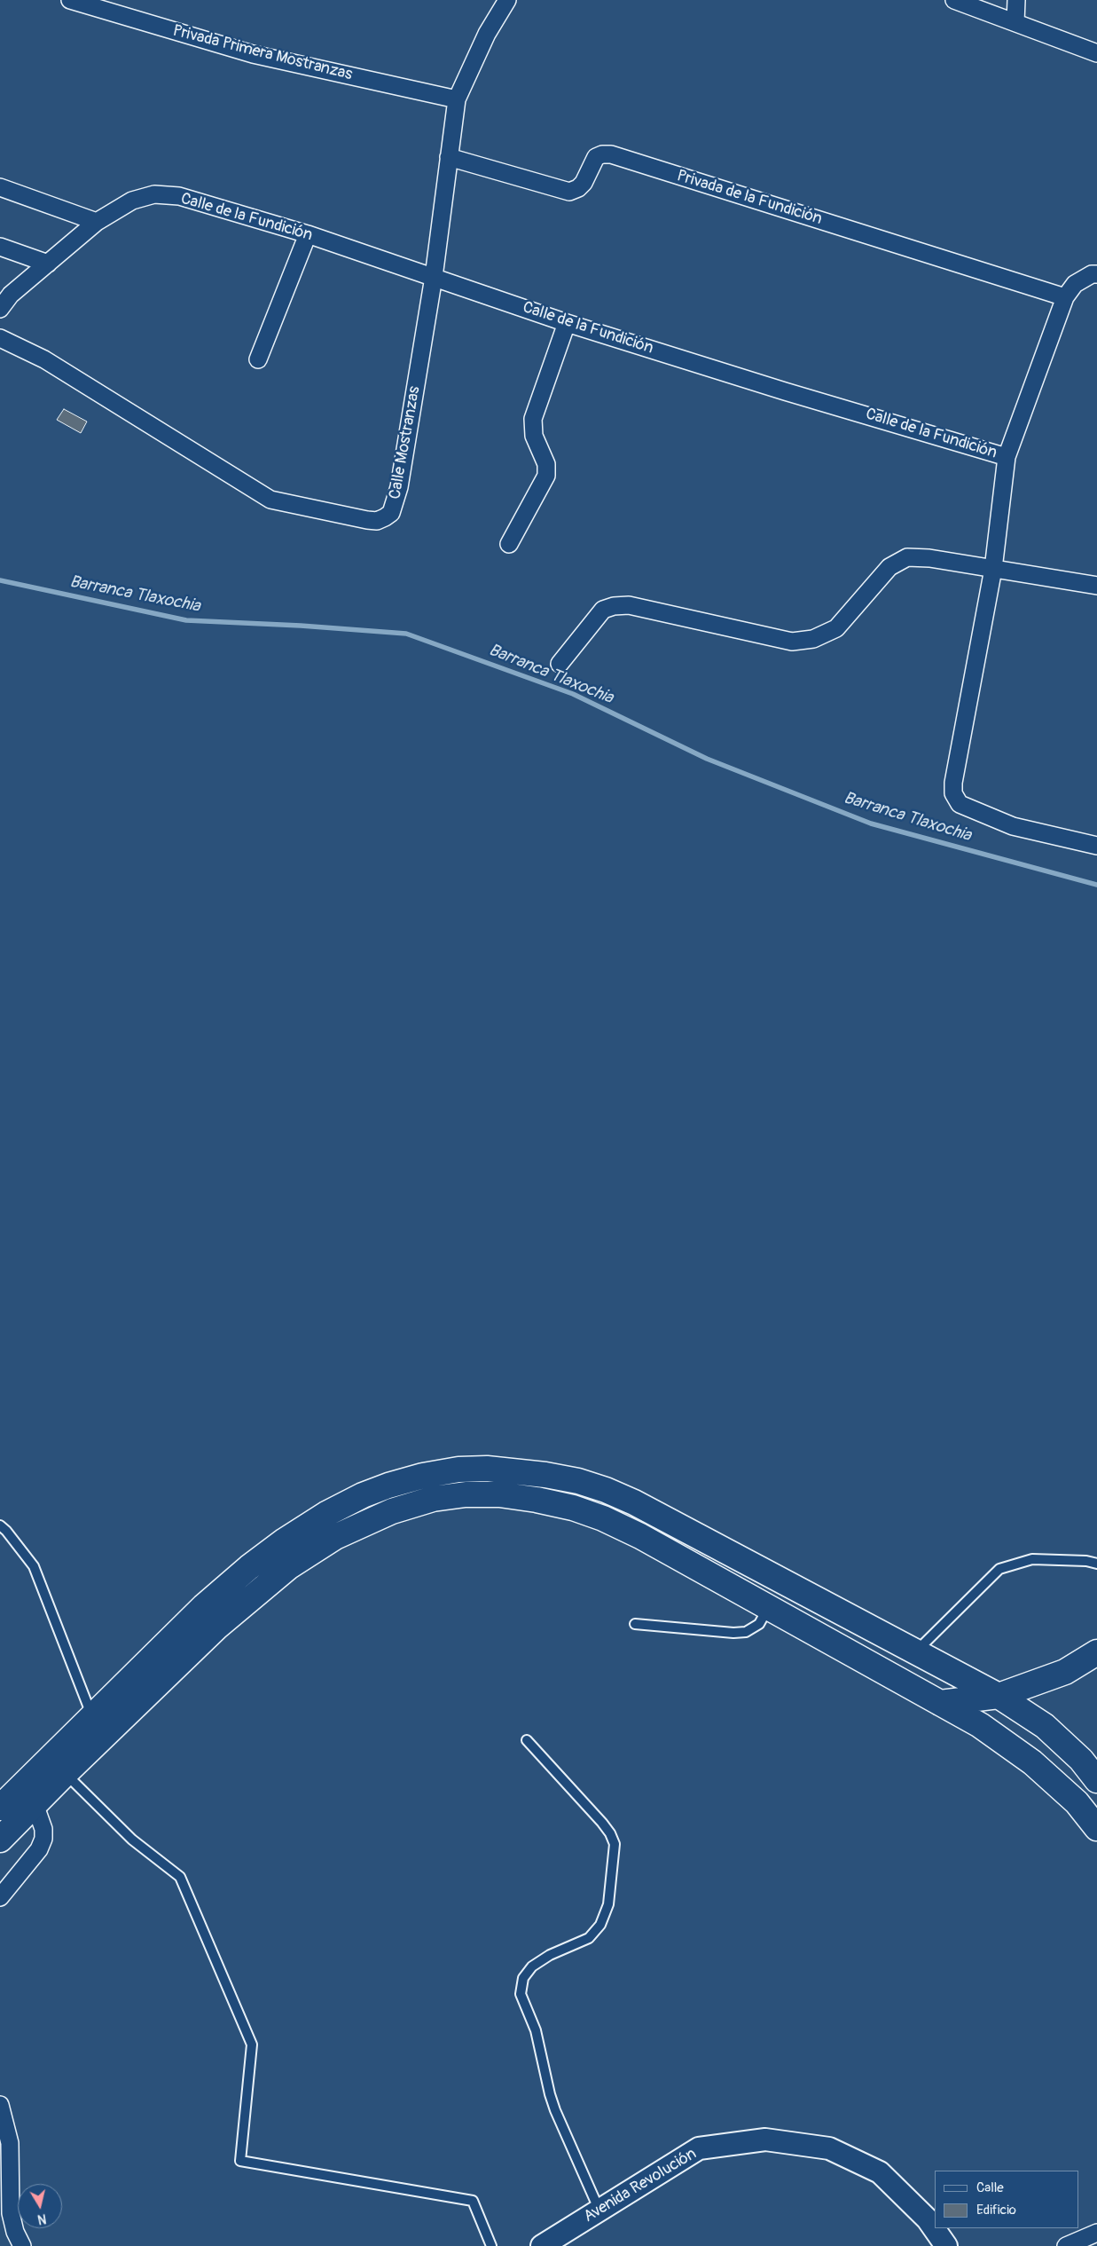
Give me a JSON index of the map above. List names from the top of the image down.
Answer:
{
  "streets": {
    "street": [
      "Privada Primera Mostranzas",
      "Privada de la Fundición",
      "Calle de la Fundición",
      "Calle Mostranzas",
      "Avenida Revolución"
    ]
  },
  "crossings": [
    ["Privada Primera Mostranzas", "Calle Mostranzas"],
    ["Privada de la Fundición", "Calle de la Fundición"],
    ["Privada de la Fundición", "Calle Mostranzas"],
    ["Calle de la Fundición", "Calle Mostranzas"]
  ],
  "water": ["Barranca Tlaxochia"],
  "legend": ["Calle", "Edificio"],
  "north": "bottom"
}
